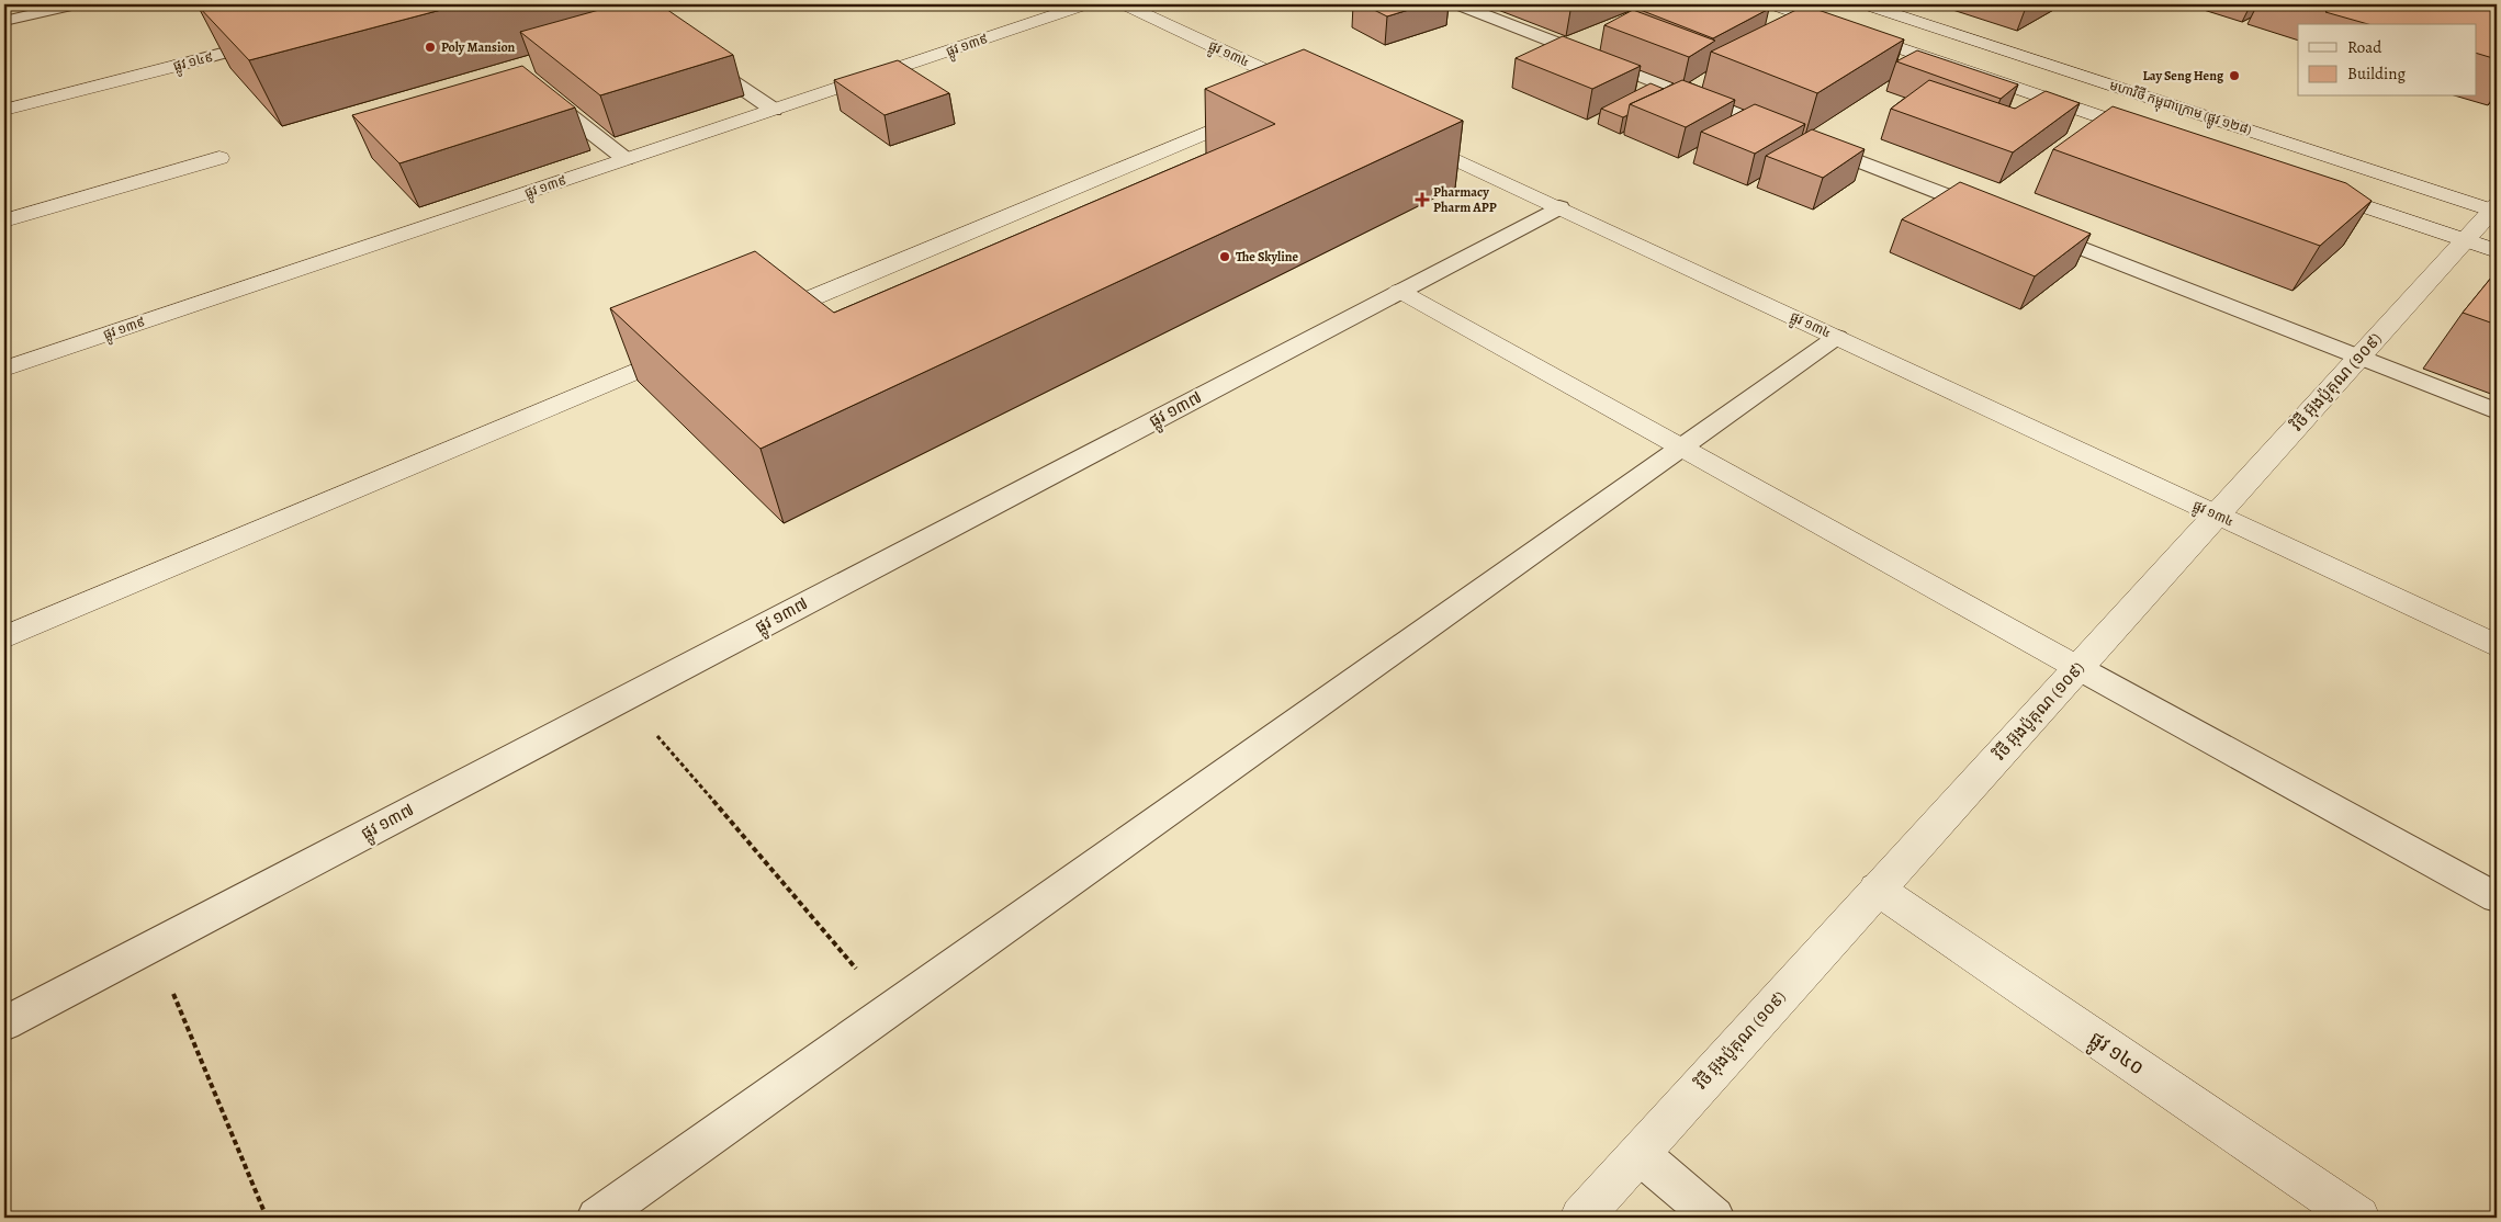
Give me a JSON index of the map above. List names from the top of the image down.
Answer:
{
  "streets": {
    "street": [
      "ផ្លូវ ១៣៩",
      "ផ្លូវ ១៣៤",
      "ផ្លូវ ១៤៩",
      "មហាវិថី កម្ពុជាក្រោម (ផ្លូវ ១២៨)",
      "វិថី អ៊ុងប៉ូគុណ (១០៩)",
      "ផ្លូវ ១៤០"
    ],
    "lane": ["ផ្លូវ ១៣៧"]
  },
  "crossings": [
    ["ផ្លូវ ១៣៤", "វិថី អ៊ុងប៉ូគុណ (១០៩)"],
    ["ផ្លូវ ១៣៤", "ផ្លូវ ១៣៧"],
    ["មហាវិថី កម្ពុជាក្រោម (ផ្លូវ ១២៨)", "វិថី អ៊ុងប៉ូគុណ (១០៩)"],
    ["វិថី អ៊ុងប៉ូគុណ (១០៩)", "ផ្លូវ ១៤០"]
  ],
  "places": {
    "other": ["Poly Mansion", "Lay Seng Heng", "The Skyline"],
    "health": ["Pharmacy Pharm APP"]
  },
  "legend": ["Road", "Building"]
}
